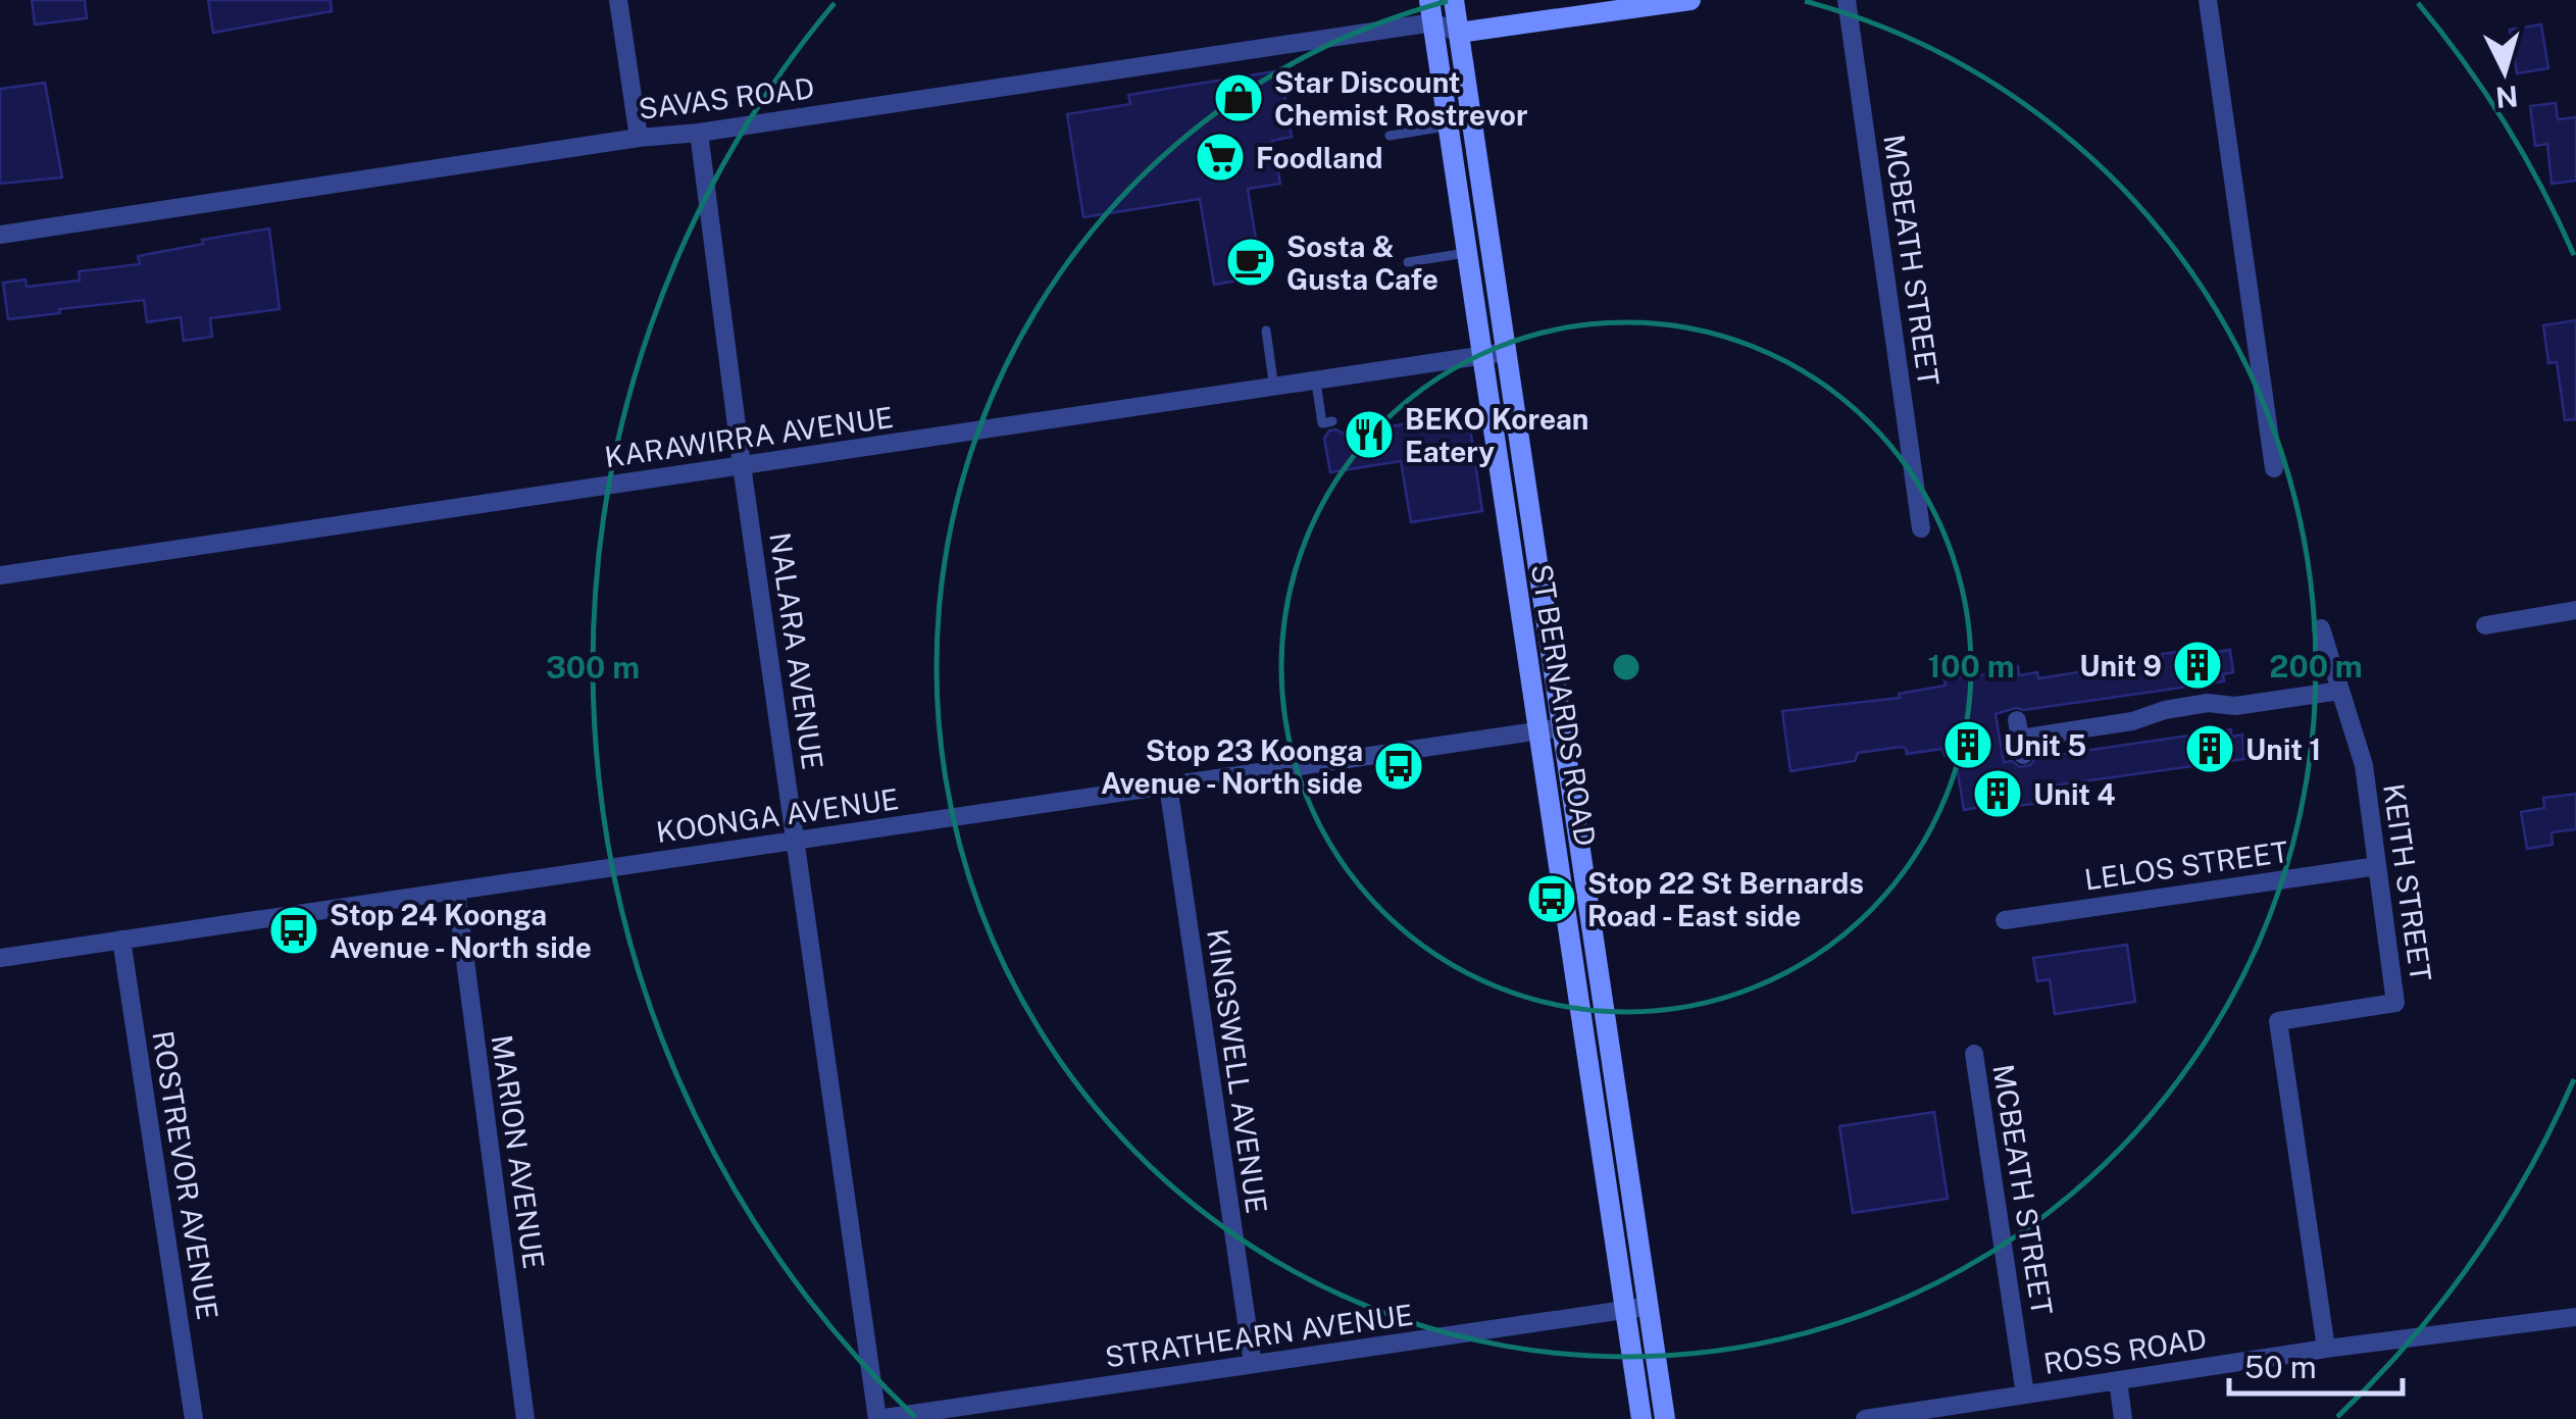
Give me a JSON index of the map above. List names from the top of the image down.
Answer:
{
  "streets": {
    "main road": ["ST BERNARDS ROAD"],
    "street": [
      "SAVAS ROAD",
      "MCBEATH STREET",
      "KARAWIRRA AVENUE",
      "NALARA AVENUE",
      "KOONGA AVENUE",
      "LELOS STREET",
      "KEITH STREET",
      "KINGSWELL AVENUE",
      "MARION AVENUE",
      "ROSTREVOR AVENUE",
      "STRATHEARN AVENUE",
      "ROSS ROAD"
    ]
  },
  "crossings": [
    ["SAVAS ROAD", "NALARA AVENUE"],
    ["SAVAS ROAD", "ST BERNARDS ROAD"],
    ["MCBEATH STREET", "ROSS ROAD"],
    ["KARAWIRRA AVENUE", "NALARA AVENUE"],
    ["KARAWIRRA AVENUE", "ST BERNARDS ROAD"],
    ["NALARA AVENUE", "KOONGA AVENUE"],
    ["NALARA AVENUE", "STRATHEARN AVENUE"],
    ["ST BERNARDS ROAD", "KOONGA AVENUE"],
    ["ST BERNARDS ROAD", "STRATHEARN AVENUE"],
    ["KOONGA AVENUE", "KINGSWELL AVENUE"],
    ["KOONGA AVENUE", "MARION AVENUE"],
    ["KOONGA AVENUE", "ROSTREVOR AVENUE"],
    ["LELOS STREET", "KEITH STREET"],
    ["KEITH STREET", "ROSS ROAD"],
    ["KINGSWELL AVENUE", "STRATHEARN AVENUE"]
  ],
  "places": {
    "shop": ["Star Discount Chemist Rostrevor"],
    "supermarket": ["Foodland"],
    "cafe": ["Sosta & Gusta Cafe"],
    "restaurant": ["BEKO Korean Eatery"],
    "building": [
      "Unit 9",
      "Unit 5",
      "Unit 1",
      "Unit 4"
    ],
    "bus stop": ["Stop 23 Koonga Avenue - North side", "Stop 22 St Bernards Road - East side", "Stop 24 Koonga Avenue - North side"]
  },
  "scale_bar": "50 m",
  "north": "bottom",
  "rings": ["100 m", "200 m", "300 m"]
}
